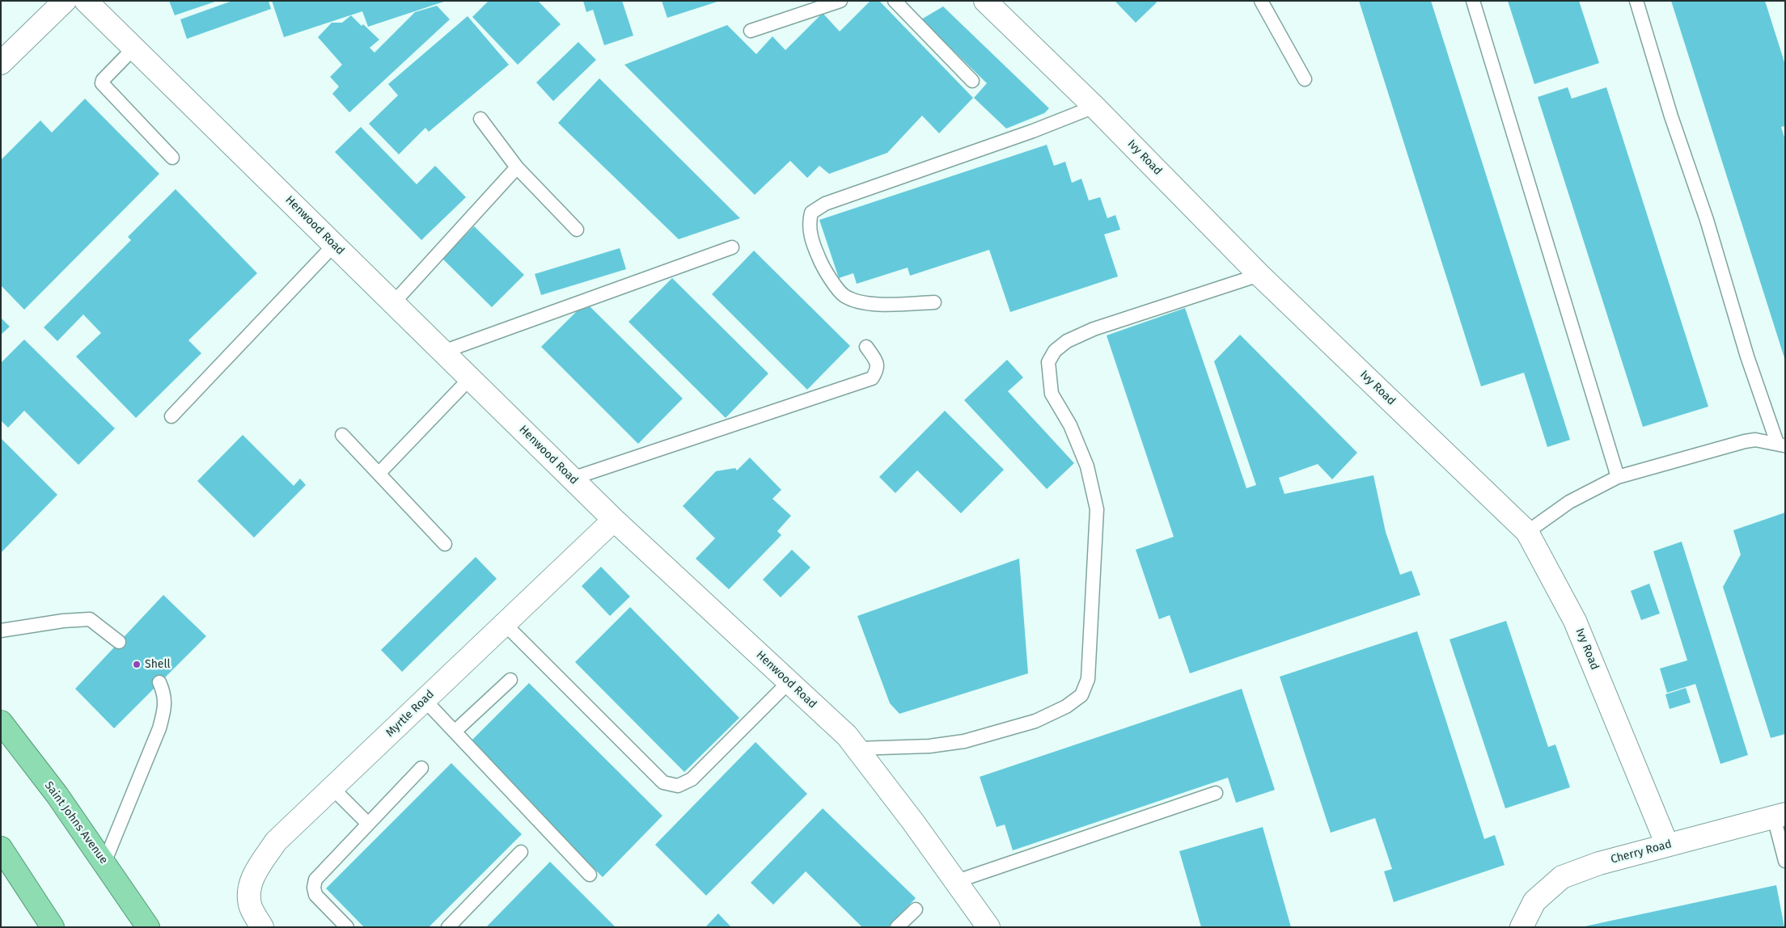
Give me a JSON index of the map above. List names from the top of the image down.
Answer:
{
  "streets": {
    "highway": ["Saint Johns Avenue"],
    "street": [
      "Ivy Road",
      "Henwood Road",
      "Myrtle Road",
      "Cherry Road"
    ]
  },
  "crossings": [
    ["Ivy Road", "Cherry Road"],
    ["Henwood Road", "Myrtle Road"]
  ],
  "places": ["Shell"]
}
